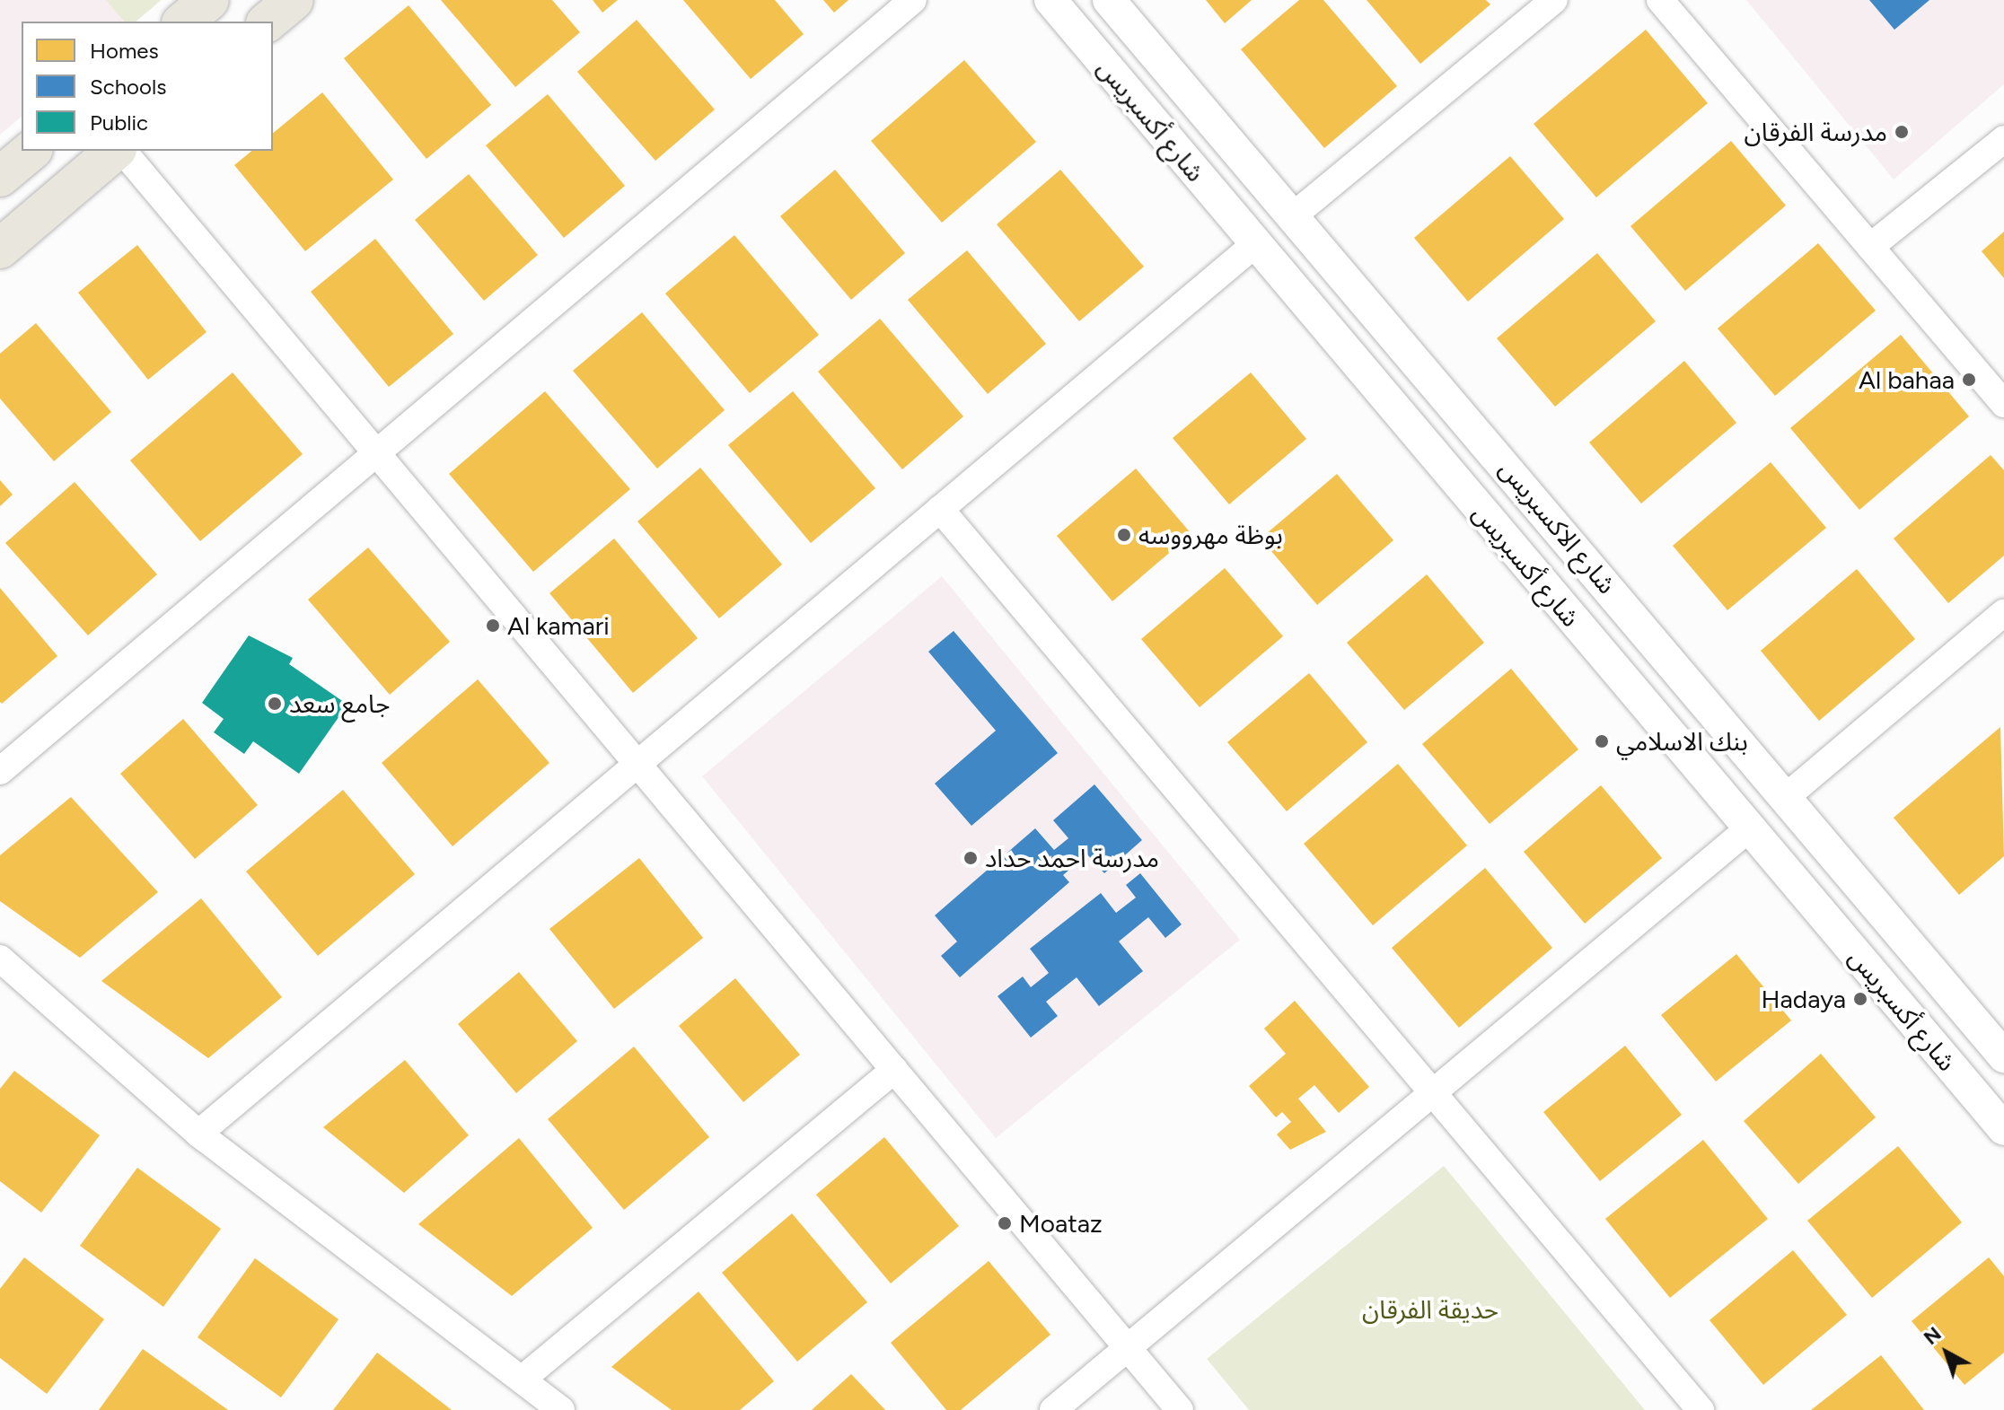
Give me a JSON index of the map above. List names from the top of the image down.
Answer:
{
  "streets": {
    "street": ["شارع أكسبريس", "شارع الاكسبريس"]
  },
  "parks": ["حديقة الفرقان"],
  "places": [
    "مدرسة الفرقان",
    "Al bahaa",
    "بوظة مهرووسه",
    "Al kamari",
    "جامع سعد",
    "بنك الاسلامي",
    "مدرسة احمد حداد",
    "Hadaya",
    "Moataz"
  ],
  "legend": ["Homes", "Schools", "Public"],
  "north": "top left"
}
